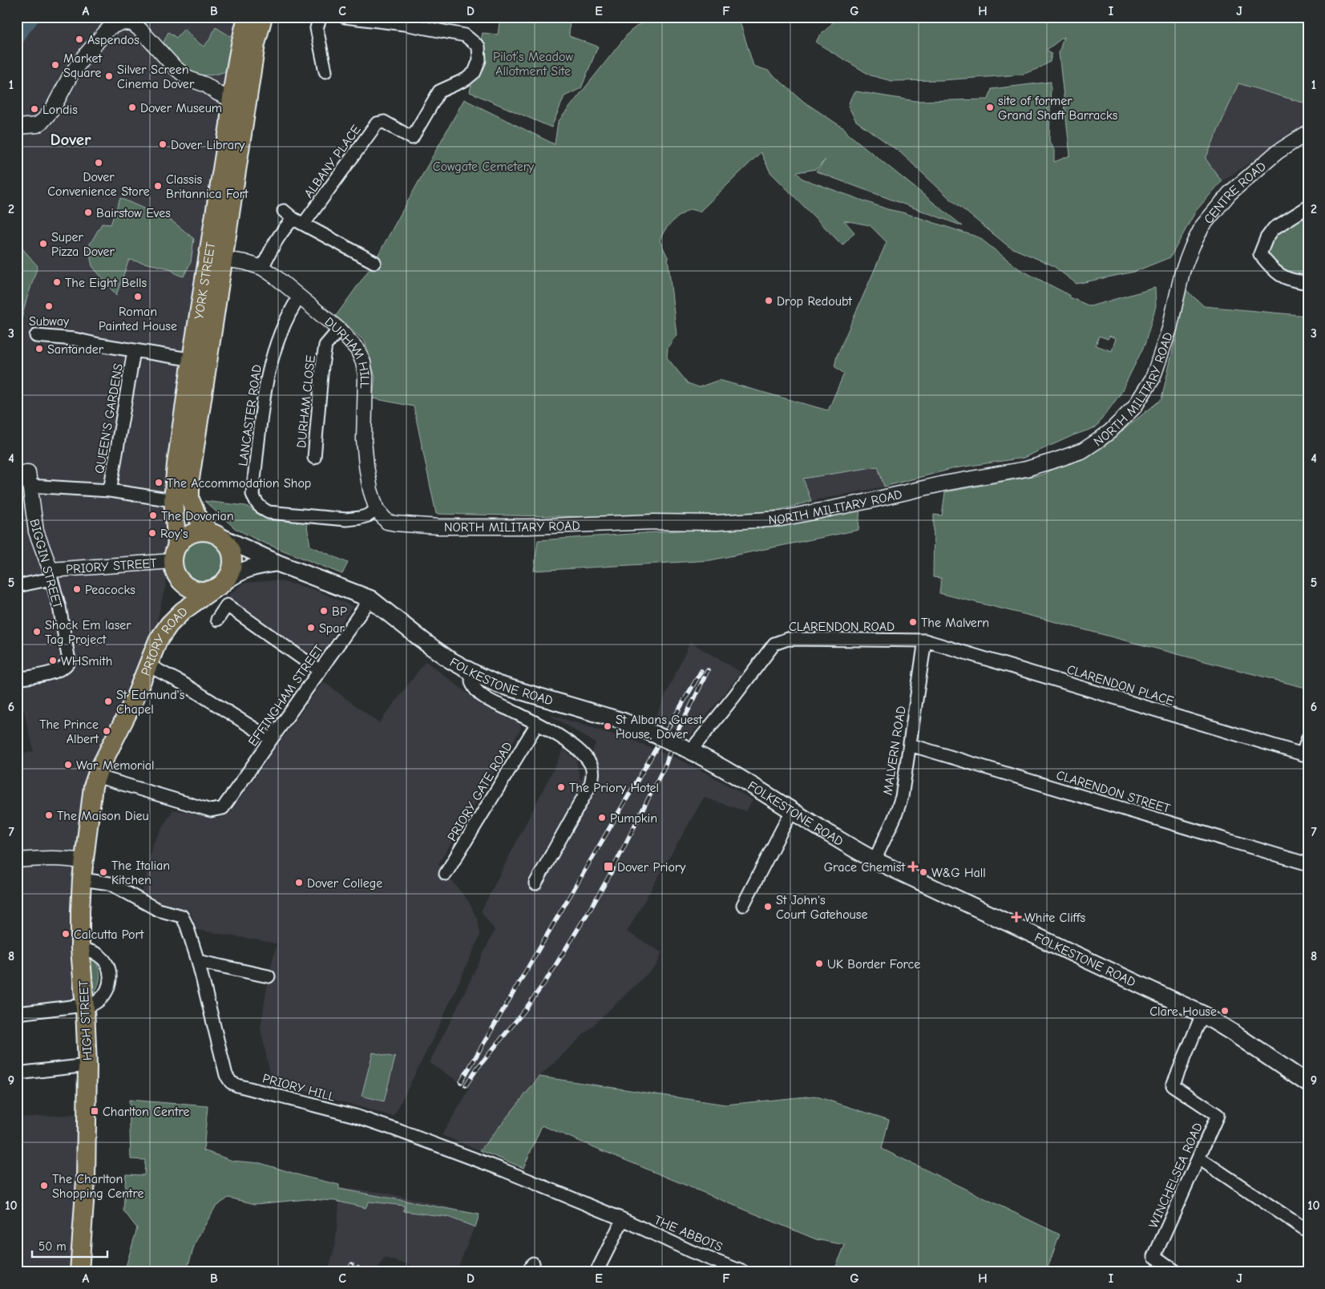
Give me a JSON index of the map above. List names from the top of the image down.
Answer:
{
  "streets": {
    "main road": [
      "YORK STREET",
      "PRIORY ROAD",
      "FOLKESTONE ROAD",
      "HIGH STREET"
    ],
    "street": [
      "ALBANY PLACE",
      "CENTRE ROAD",
      "DURHAM HILL",
      "NORTH MILITARY ROAD",
      "DURHAM CLOSE",
      "LANCASTER ROAD",
      "QUEEN'S GARDENS",
      "BIGGIN STREET",
      "PRIORY STREET",
      "CLARENDON ROAD",
      "CLARENDON PLACE",
      "EFFINGHAM STREET",
      "MALVERN ROAD",
      "PRIORY GATE ROAD",
      "CLARENDON STREET",
      "PRIORY HILL",
      "WINCHELSEA ROAD",
      "THE ABBOTS"
    ]
  },
  "crossings": [
    ["CENTRE ROAD", "NORTH MILITARY ROAD"],
    ["YORK STREET", "DURHAM HILL"],
    ["YORK STREET", "PRIORY STREET"],
    ["YORK STREET", "PRIORY ROAD"],
    ["YORK STREET", "FOLKESTONE ROAD"],
    ["DURHAM HILL", "NORTH MILITARY ROAD"],
    ["DURHAM HILL", "DURHAM CLOSE"],
    ["DURHAM HILL", "LANCASTER ROAD"],
    ["NORTH MILITARY ROAD", "LANCASTER ROAD"],
    ["BIGGIN STREET", "PRIORY STREET"],
    ["PRIORY STREET", "PRIORY ROAD"],
    ["PRIORY STREET", "FOLKESTONE ROAD"],
    ["CLARENDON ROAD", "FOLKESTONE ROAD"],
    ["CLARENDON ROAD", "CLARENDON PLACE"],
    ["CLARENDON ROAD", "MALVERN ROAD"],
    ["PRIORY ROAD", "FOLKESTONE ROAD"],
    ["PRIORY ROAD", "EFFINGHAM STREET"],
    ["PRIORY ROAD", "HIGH STREET"],
    ["FOLKESTONE ROAD", "EFFINGHAM STREET"],
    ["FOLKESTONE ROAD", "MALVERN ROAD"],
    ["FOLKESTONE ROAD", "WINCHELSEA ROAD"],
    ["CLARENDON PLACE", "MALVERN ROAD"],
    ["EFFINGHAM STREET", "HIGH STREET"],
    ["MALVERN ROAD", "CLARENDON STREET"],
    ["HIGH STREET", "PRIORY HILL"],
    ["PRIORY HILL", "THE ABBOTS"]
  ],
  "districts": ["Dover"],
  "parks": ["Pilot’s Meadow Allotment Site", "Cowgate Cemetery"],
  "places": {
    "other": [
      "Aspendos",
      "Market Square",
      "Silver Screen Cinema Dover",
      "Dover Museum",
      "site of former Grand Shaft Barracks",
      "Londis",
      "Dover Library",
      "Dover Convenience Store",
      "Classis Britannica Fort",
      "Bairstow Eves",
      "Super Pizza Dover",
      "The Eight Bells",
      "Roman Painted House",
      "Drop Redoubt",
      "Subway",
      "Santander",
      "The Accommodation Shop",
      "The Dovorian",
      "Roy's",
      "Peacocks",
      "BP",
      "The Malvern",
      "Spar",
      "Shock Em laser Tag Project",
      "WHSmith",
      "St Edmund's Chapel",
      "St Albans Guest House, Dover",
      "The Prince Albert",
      "War Memorial",
      "The Priory Hotel",
      "The Maison Dieu",
      "Pumpkin",
      "The Italian Kitchen",
      "W&G Hall",
      "Dover College",
      "St John's Court Gatehouse",
      "Calcutta Port",
      "UK Border Force",
      "Clare House",
      "The Charlton Shopping Centre"
    ],
    "transit": ["Dover Priory", "Charlton Centre"],
    "health": ["Grace Chemist", "White Cliffs"]
  },
  "scale_bar": "50 m",
  "grid": {
    "columns": [
      "A",
      "B",
      "C",
      "D",
      "E",
      "F",
      "G",
      "H",
      "I",
      "J"
    ],
    "rows": [
      "1",
      "2",
      "3",
      "4",
      "5",
      "6",
      "7",
      "8",
      "9",
      "10"
    ]
  }
}
